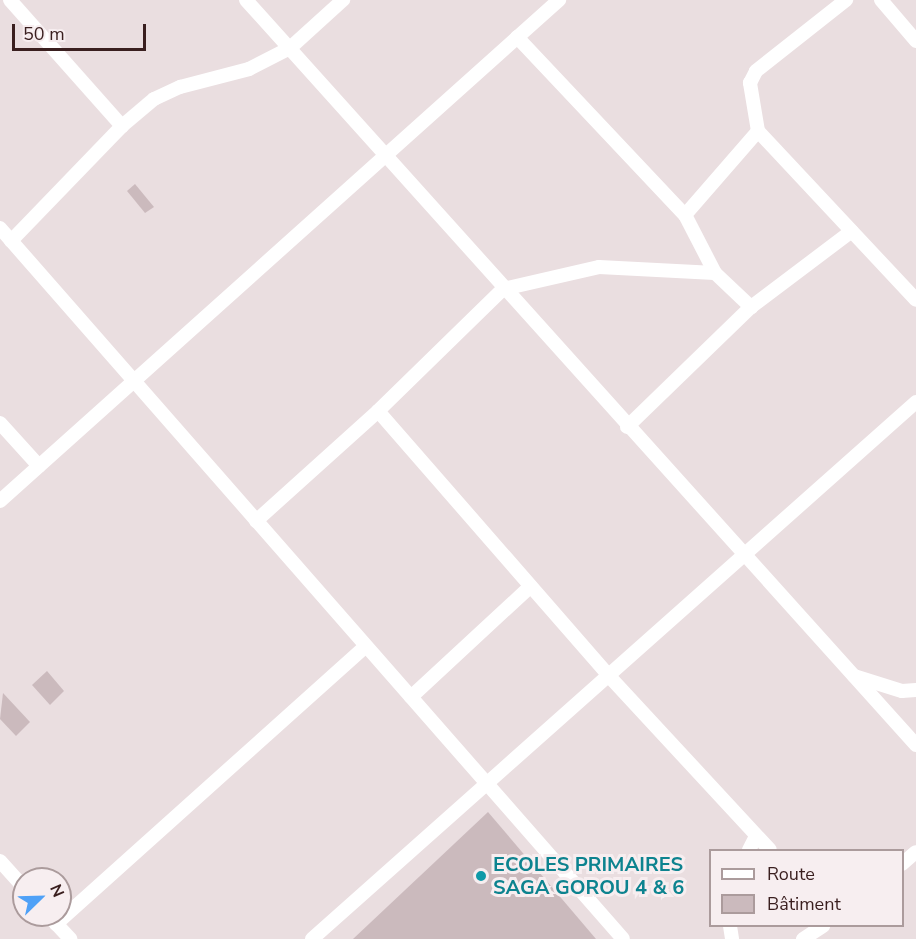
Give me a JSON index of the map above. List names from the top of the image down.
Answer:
{
  "places": ["ECOLES PRIMAIRES SAGA GOROU 4 & 6"],
  "legend": ["Route", "Bâtiment"],
  "scale_bar": "50 m",
  "north": "top right"
}
